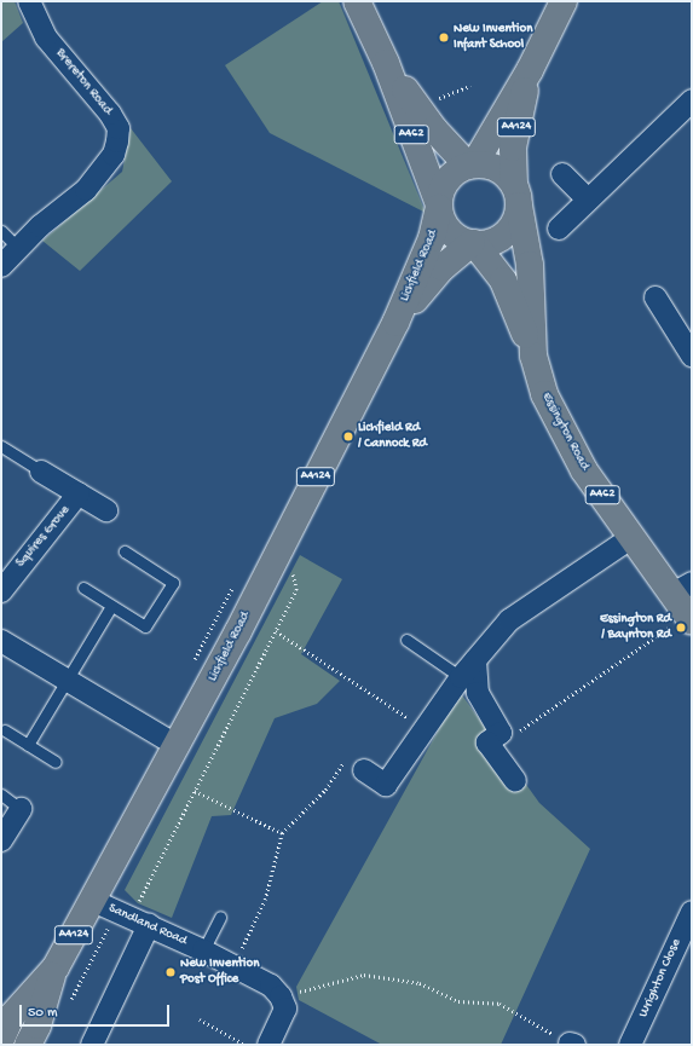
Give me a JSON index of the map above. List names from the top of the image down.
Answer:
{
  "streets": {
    "main road": [
      "A4124",
      "A462",
      "Lichfield Road",
      "Essington Road"
    ],
    "street": [
      "Brereton Road",
      "Squires Grove",
      "Sandland Road",
      "Wrighton Close"
    ]
  },
  "crossings": [
    ["A4124", "A462"],
    ["A4124", "Lichfield Road"],
    ["A4124", "Essington Road"],
    ["A462", "Lichfield Road"],
    ["A462", "Essington Road"],
    ["Lichfield Road", "Essington Road"],
    ["Lichfield Road", "Sandland Road"]
  ],
  "places": [
    "New Invention Infant School",
    "Lichfield Rd / Cannock Rd",
    "Essington Rd / Baynton Rd",
    "New Invention Post Office"
  ],
  "scale_bar": "50 m"
}
